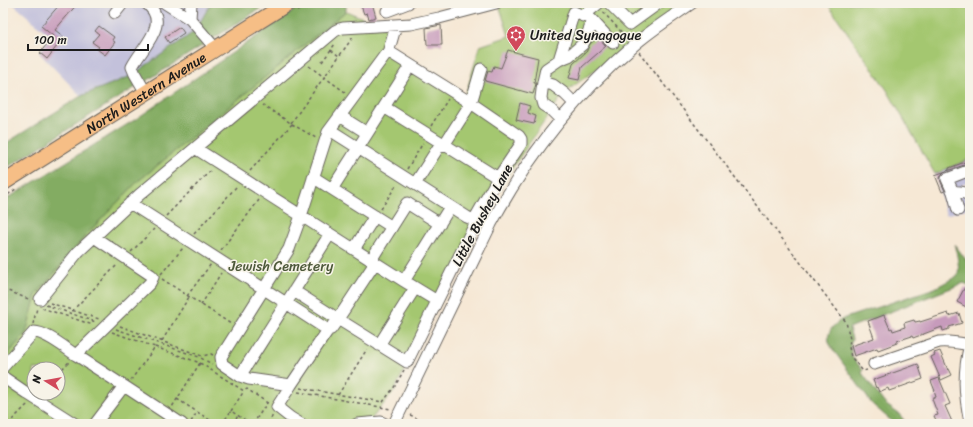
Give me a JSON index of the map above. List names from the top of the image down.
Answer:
{
  "streets": {
    "highway": ["North Western Avenue"],
    "street": ["Little Bushey Lane"]
  },
  "parks": ["Jewish Cemetery"],
  "places": {
    "synagogue": ["United Synagogue"]
  },
  "scale_bar": "100 m",
  "north": "left"
}
